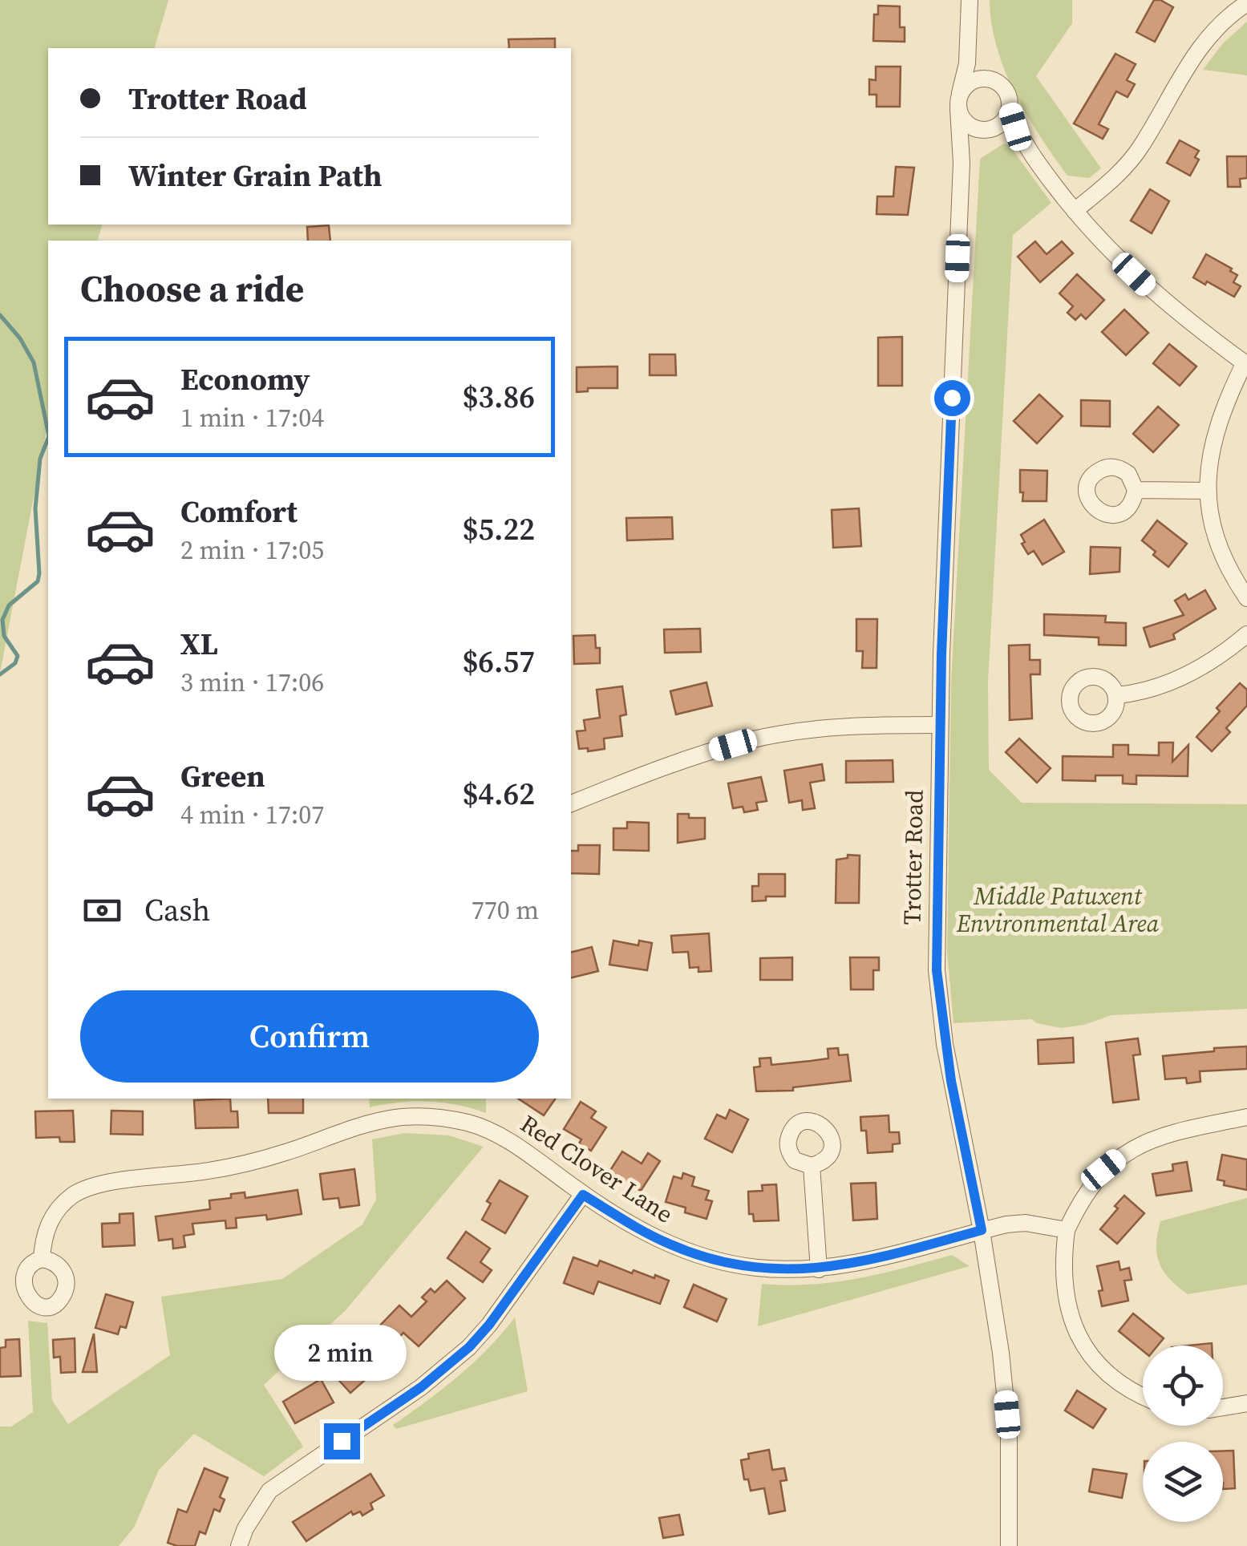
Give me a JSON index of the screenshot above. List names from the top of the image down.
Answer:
{
  "streets": {
    "street": ["Trotter Road", "Red Clover Lane"]
  },
  "crossings": [
    ["Trotter Road", "Red Clover Lane"]
  ],
  "parks": ["Middle Patuxent Environmental Area"],
  "page": {
    "banner": ["Trotter Road", "Winter Grain Path"],
    "heading": "Choose a ride",
    "list": [
      {
        "name": "Economy",
        "note": "1 min · 17:04",
        "value": "$3.86"
      },
      {
        "name": "Comfort",
        "note": "2 min · 17:05",
        "value": "$5.22"
      },
      {
        "name": "XL",
        "note": "3 min · 17:06",
        "value": "$6.57"
      },
      {
        "name": "Green",
        "note": "4 min · 17:07",
        "value": "$4.62"
      }
    ],
    "pay": ["Cash", "770 m"],
    "buttons": "Confirm",
    "bubble": "2 min"
  }
}
